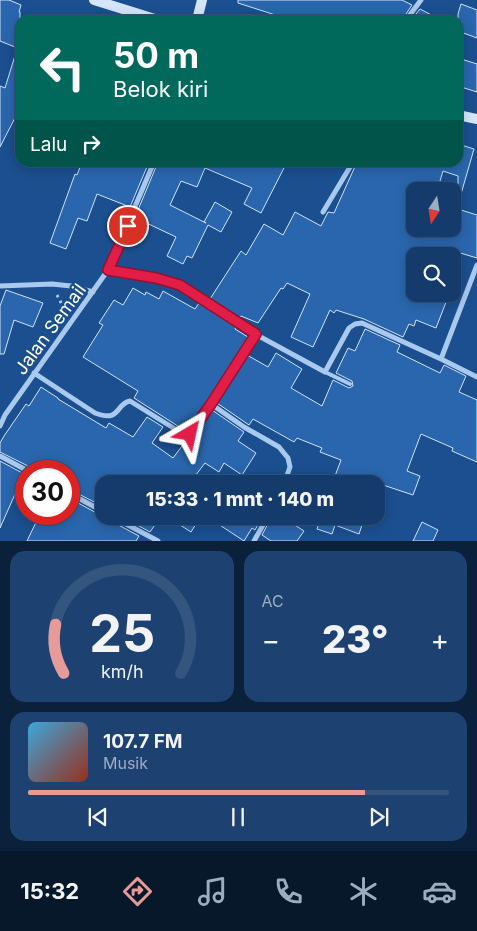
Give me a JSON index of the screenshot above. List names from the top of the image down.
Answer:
{
  "streets": {
    "street": ["Jalan Semail"]
  },
  "north": "bottom",
  "page": {
    "turn": ["50 m", "Belok kiri"],
    "then": "Lalu",
    "limit": "30",
    "trip": "15:33 · 1 mnt · 140 m",
    "tile": "AC",
    "heat": ["−", "23°", "+"],
    "song": ["107.7 FM", "Musik"],
    "tabs": "15:32",
    "gauge": ["25", "km/h"]
  }
}
